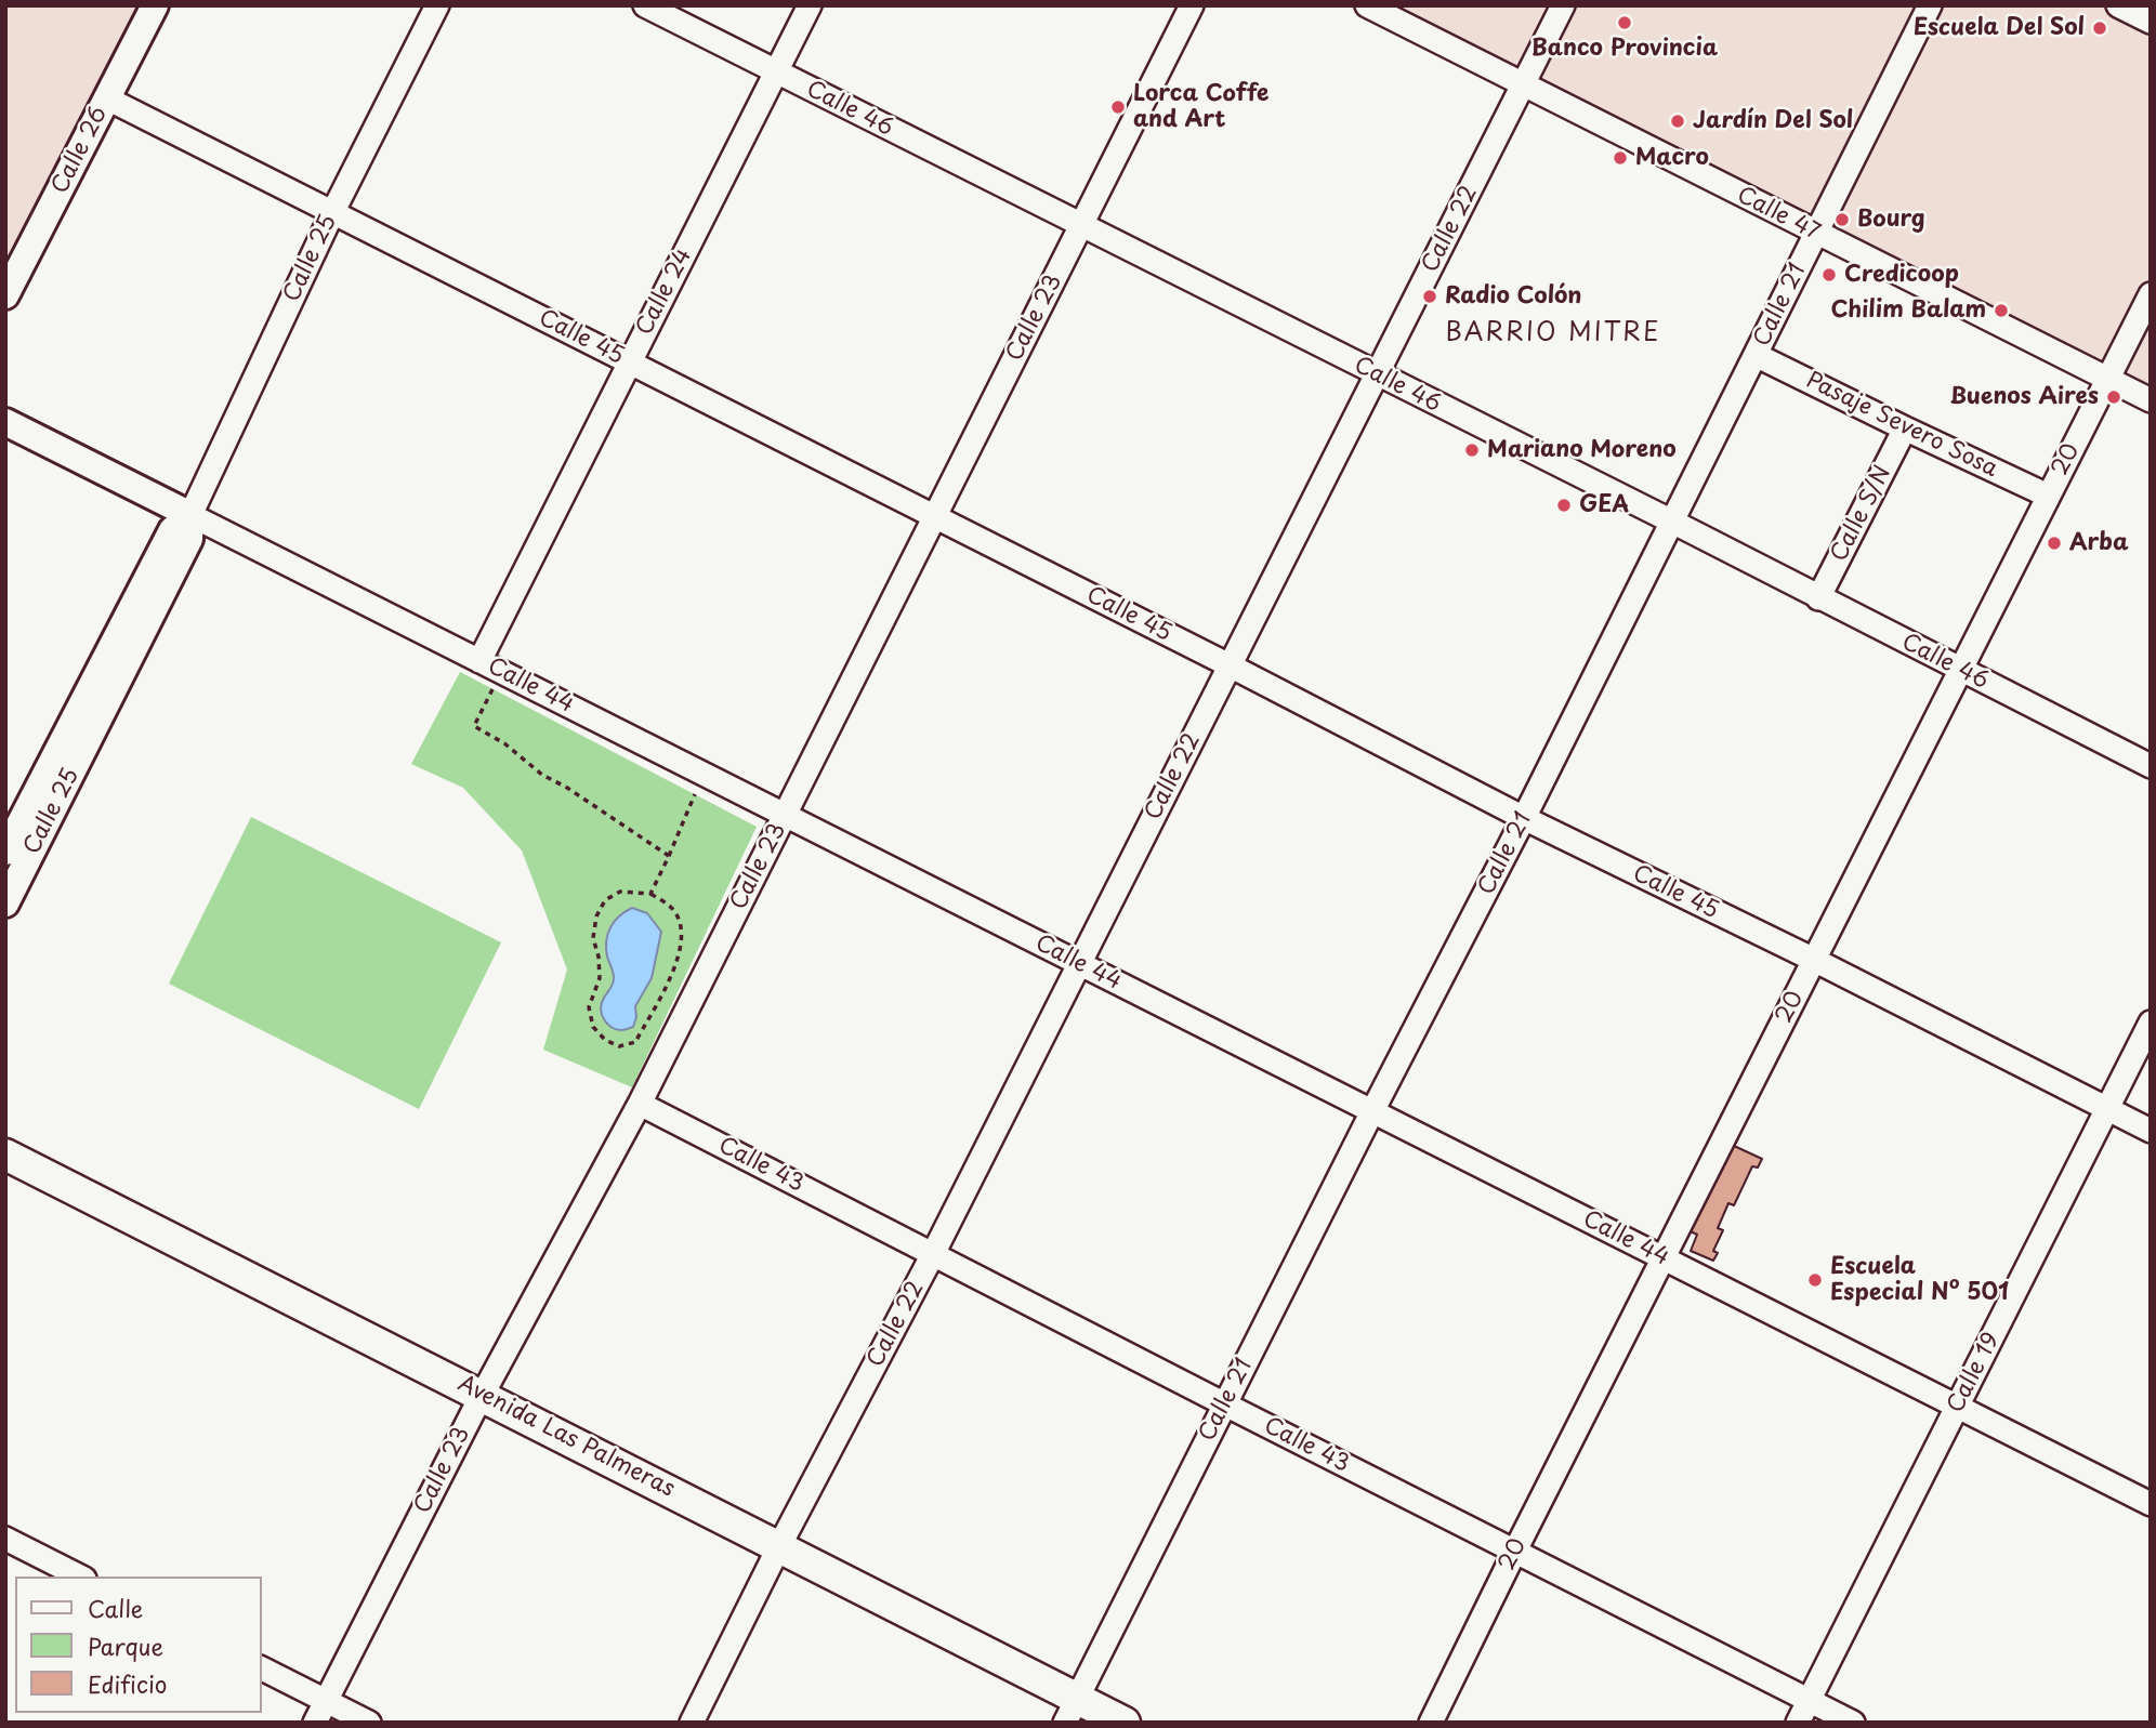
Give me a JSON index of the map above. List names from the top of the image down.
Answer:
{
  "streets": {
    "main road": ["Avenida Las Palmeras"],
    "street": [
      "Calle 46",
      "Calle 26",
      "Calle 47",
      "Calle 22",
      "Calle 25",
      "Calle 24",
      "Calle 21",
      "Calle 23",
      "Calle 45",
      "Pasaje Severo Sosa",
      "20",
      "Calle S/N",
      "Calle 44",
      "Calle 43",
      "Calle 19"
    ]
  },
  "crossings": [
    ["Calle 46", "Calle 22"],
    ["Calle 46", "Calle 24"],
    ["Calle 46", "Calle 21"],
    ["Calle 46", "Calle 23"],
    ["Calle 46", "20"],
    ["Calle 46", "Calle S/N"],
    ["Calle 26", "Calle 45"],
    ["Calle 47", "Calle 22"],
    ["Calle 47", "Calle 21"],
    ["Calle 47", "20"],
    ["Calle 22", "Calle 45"],
    ["Calle 22", "Calle 44"],
    ["Calle 22", "Calle 43"],
    ["Calle 22", "Avenida Las Palmeras"],
    ["Calle 25", "Calle 45"],
    ["Calle 25", "Calle 44"],
    ["Calle 24", "Calle 45"],
    ["Calle 24", "Calle 44"],
    ["Calle 21", "Calle 45"],
    ["Calle 21", "Pasaje Severo Sosa"],
    ["Calle 21", "Calle 44"],
    ["Calle 21", "Calle 43"],
    ["Calle 21", "Avenida Las Palmeras"],
    ["Calle 23", "Calle 45"],
    ["Calle 23", "Calle 44"],
    ["Calle 23", "Calle 43"],
    ["Calle 23", "Avenida Las Palmeras"],
    ["Calle 45", "20"],
    ["Calle 45", "Calle 19"],
    ["Pasaje Severo Sosa", "20"],
    ["Pasaje Severo Sosa", "Calle S/N"],
    ["20", "Calle 44"],
    ["20", "Calle 43"],
    ["Calle 44", "Calle 19"],
    ["Calle 43", "Calle 19"]
  ],
  "districts": ["BARRIO MITRE"],
  "places": [
    "Banco Provincia",
    "Escuela Del Sol",
    "Lorca Coffe and Art",
    "Jardín Del Sol",
    "Macro",
    "Bourg",
    "Credicoop",
    "Radio Colón",
    "Chilim Balam",
    "Buenos Aires",
    "Mariano Moreno",
    "GEA",
    "Arba",
    "Escuela Especial Nº 501"
  ],
  "legend": ["Calle", "Parque", "Edificio"]
}
